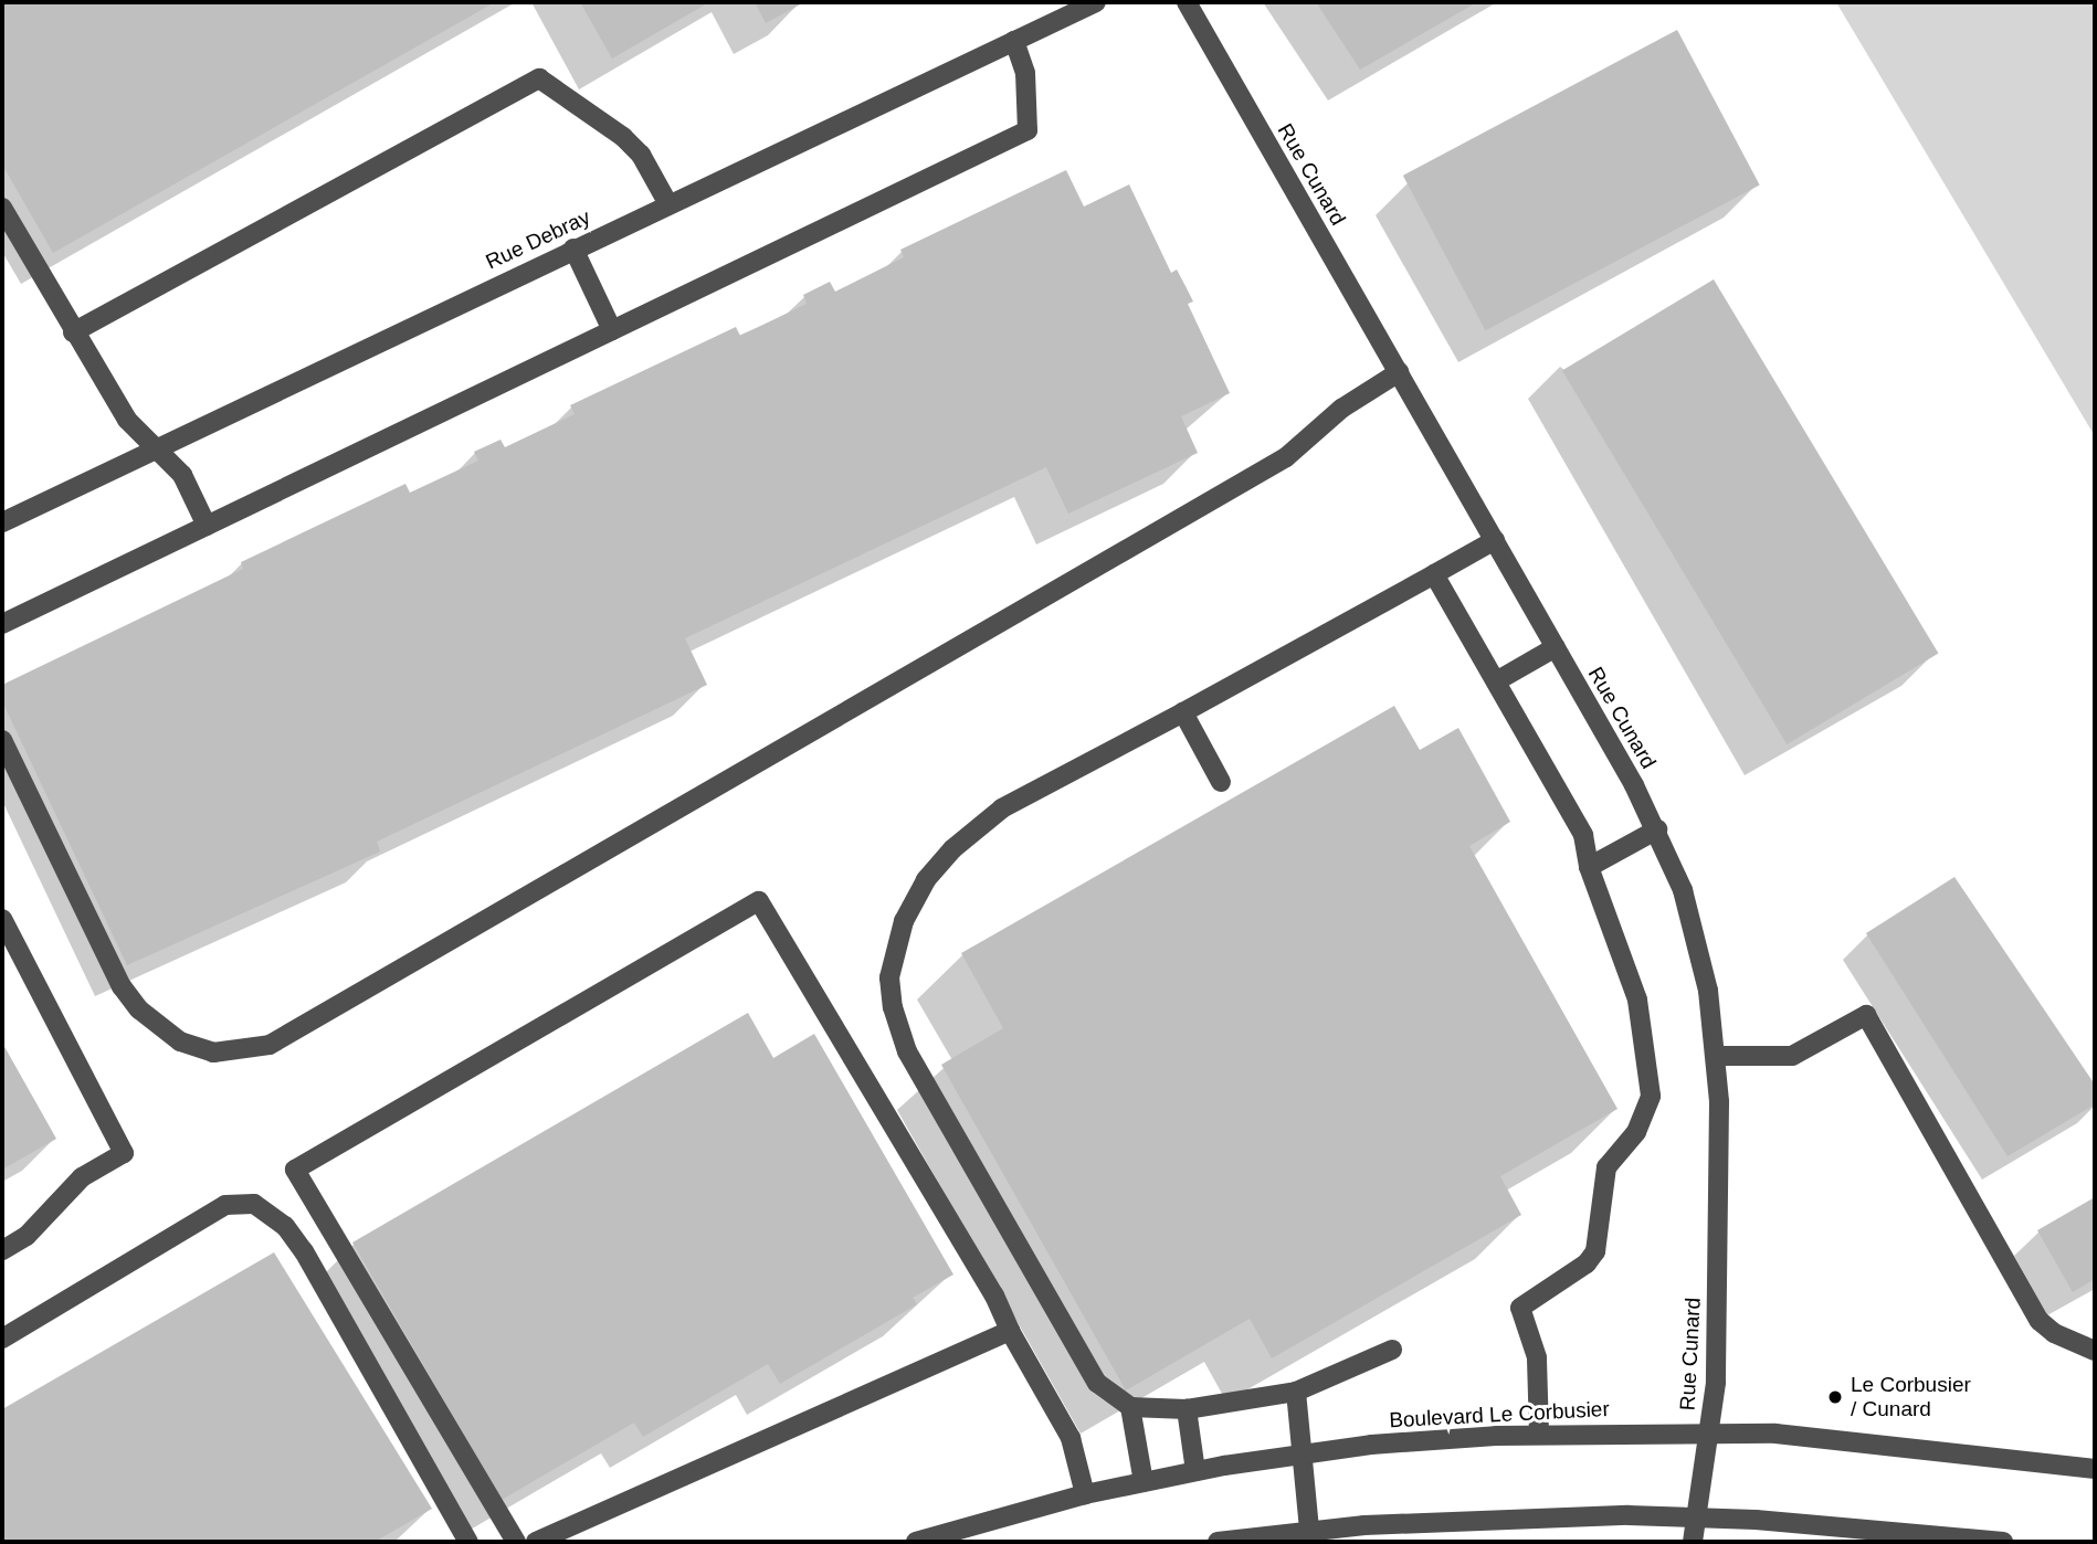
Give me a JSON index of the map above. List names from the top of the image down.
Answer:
{
  "streets": {
    "street": ["Rue Cunard", "Rue Debray", "Boulevard Le Corbusier"]
  },
  "crossings": [
    ["Rue Cunard", "Boulevard Le Corbusier"]
  ],
  "places": ["Le Corbusier / Cunard"]
}
